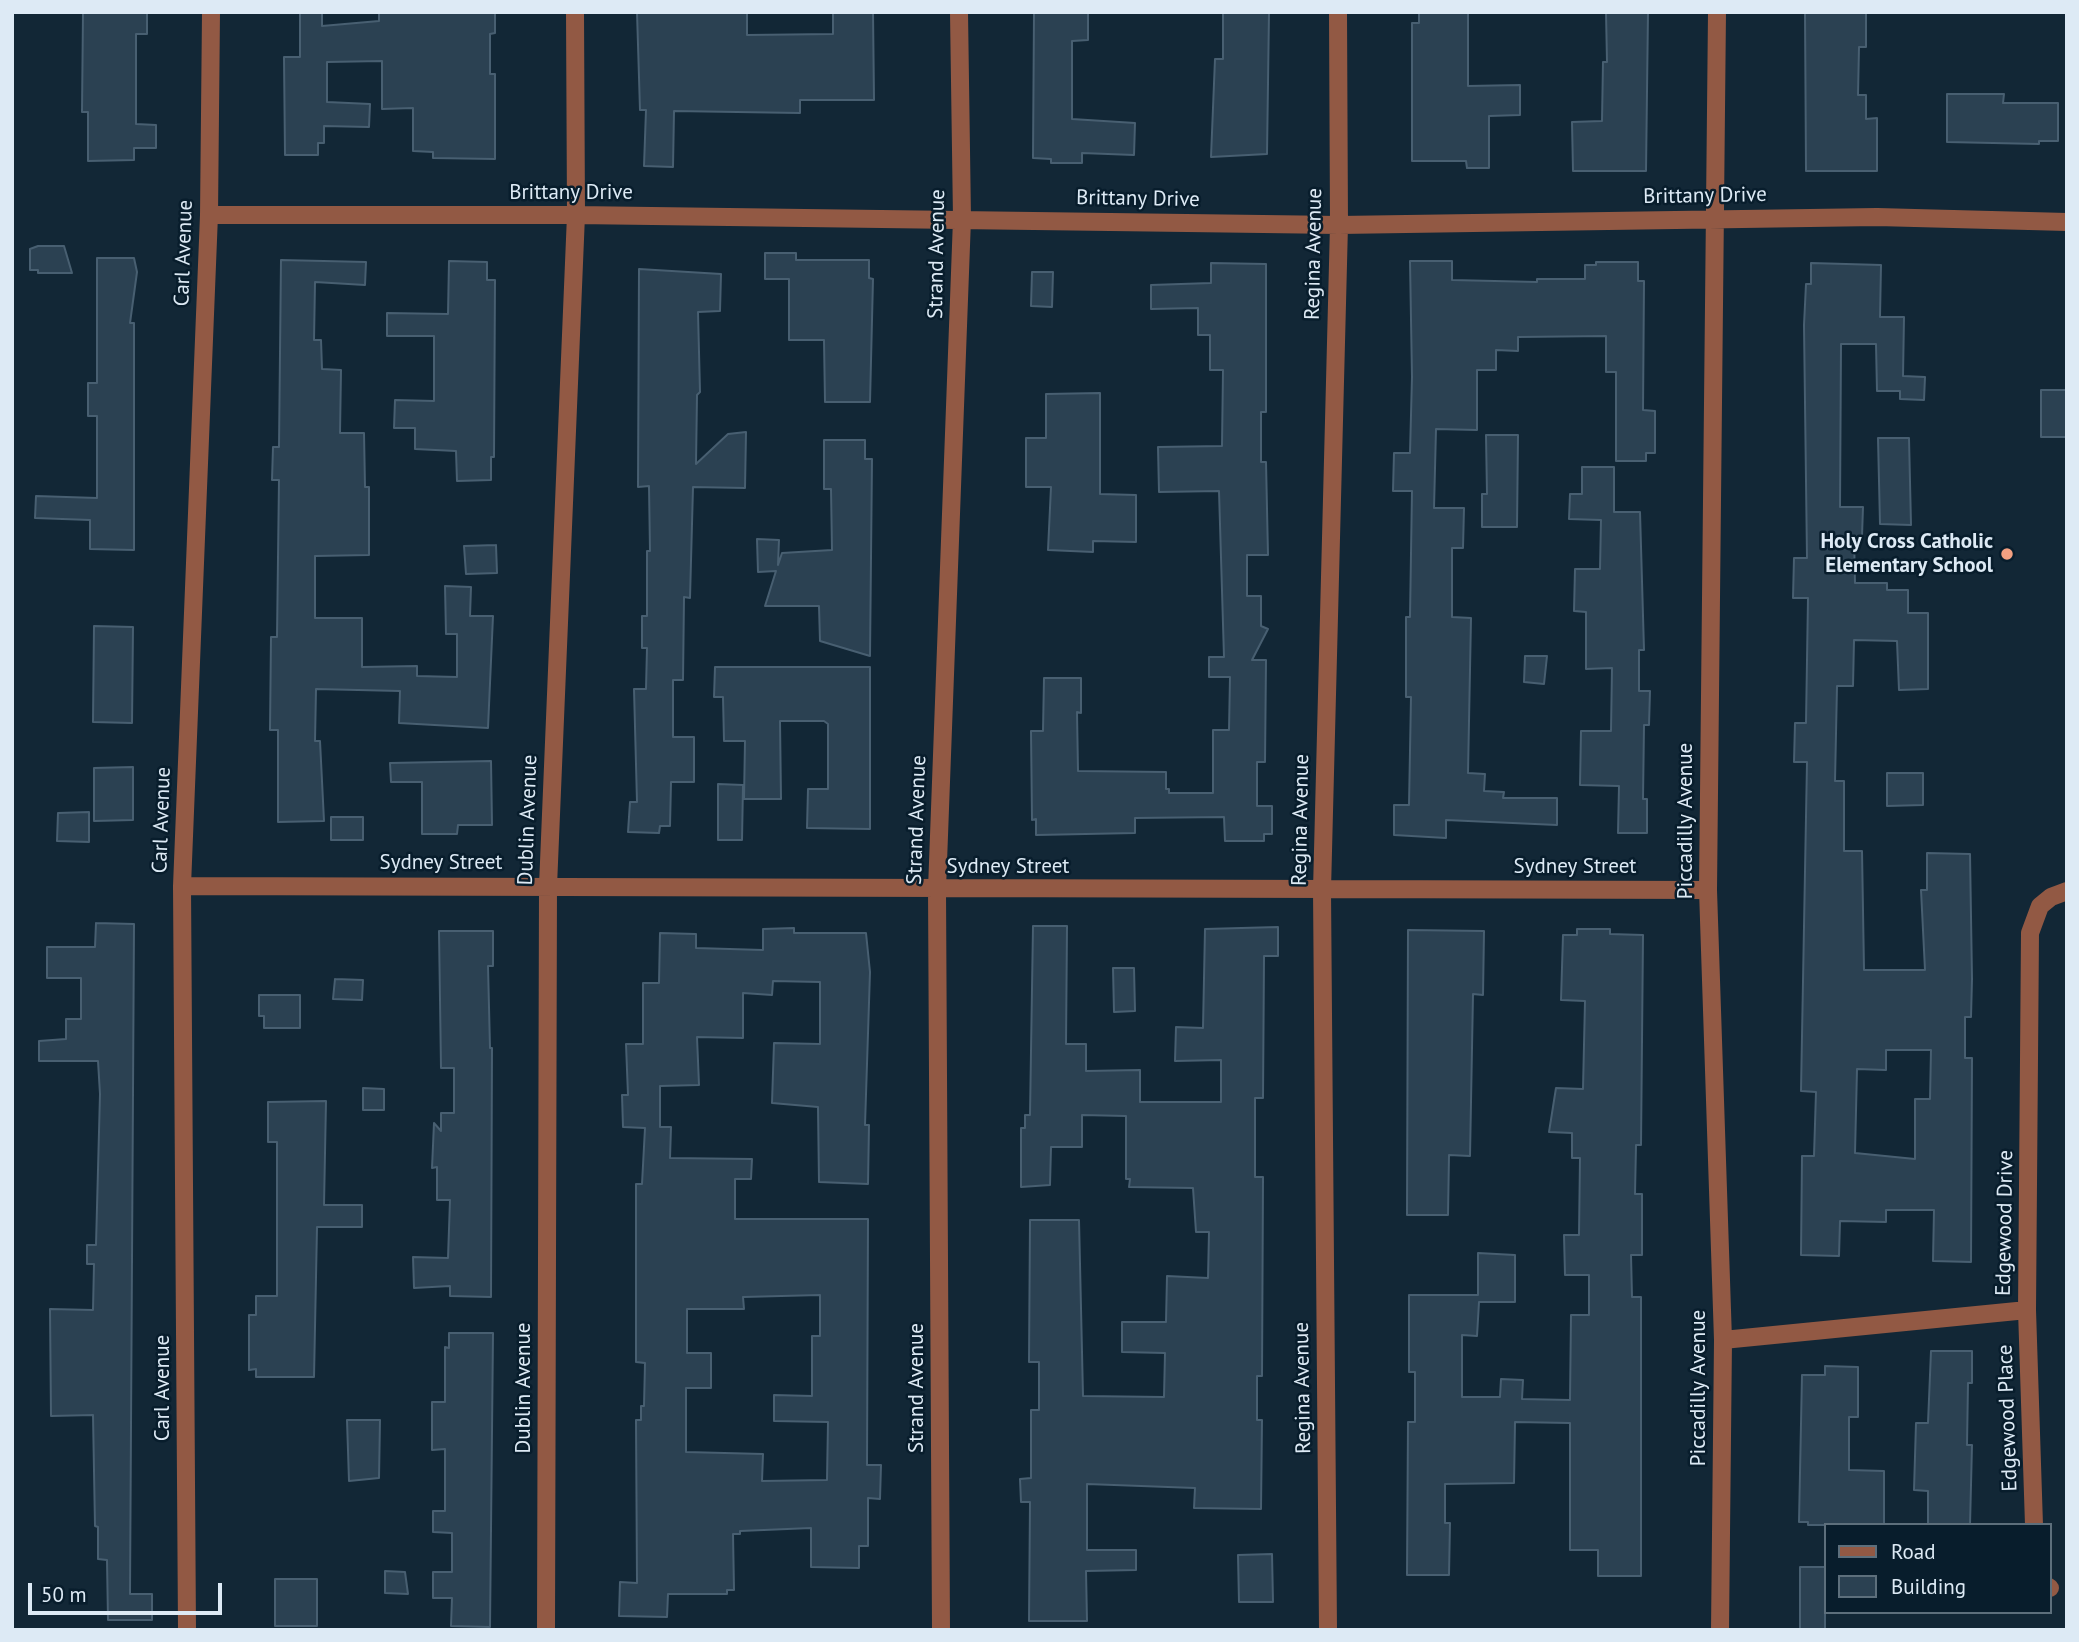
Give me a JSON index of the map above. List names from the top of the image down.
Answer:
{
  "streets": {
    "street": [
      "Brittany Drive",
      "Carl Avenue",
      "Strand Avenue",
      "Regina Avenue",
      "Dublin Avenue",
      "Piccadilly Avenue",
      "Sydney Street",
      "Edgewood Drive",
      "Edgewood Place"
    ]
  },
  "crossings": [
    ["Brittany Drive", "Carl Avenue"],
    ["Brittany Drive", "Strand Avenue"],
    ["Brittany Drive", "Regina Avenue"],
    ["Brittany Drive", "Dublin Avenue"],
    ["Brittany Drive", "Piccadilly Avenue"],
    ["Carl Avenue", "Sydney Street"],
    ["Strand Avenue", "Sydney Street"],
    ["Regina Avenue", "Sydney Street"],
    ["Dublin Avenue", "Sydney Street"],
    ["Piccadilly Avenue", "Sydney Street"],
    ["Piccadilly Avenue", "Edgewood Drive"],
    ["Edgewood Drive", "Edgewood Place"]
  ],
  "places": ["Holy Cross Catholic Elementary School"],
  "legend": ["Road", "Building"],
  "scale_bar": "50 m"
}
